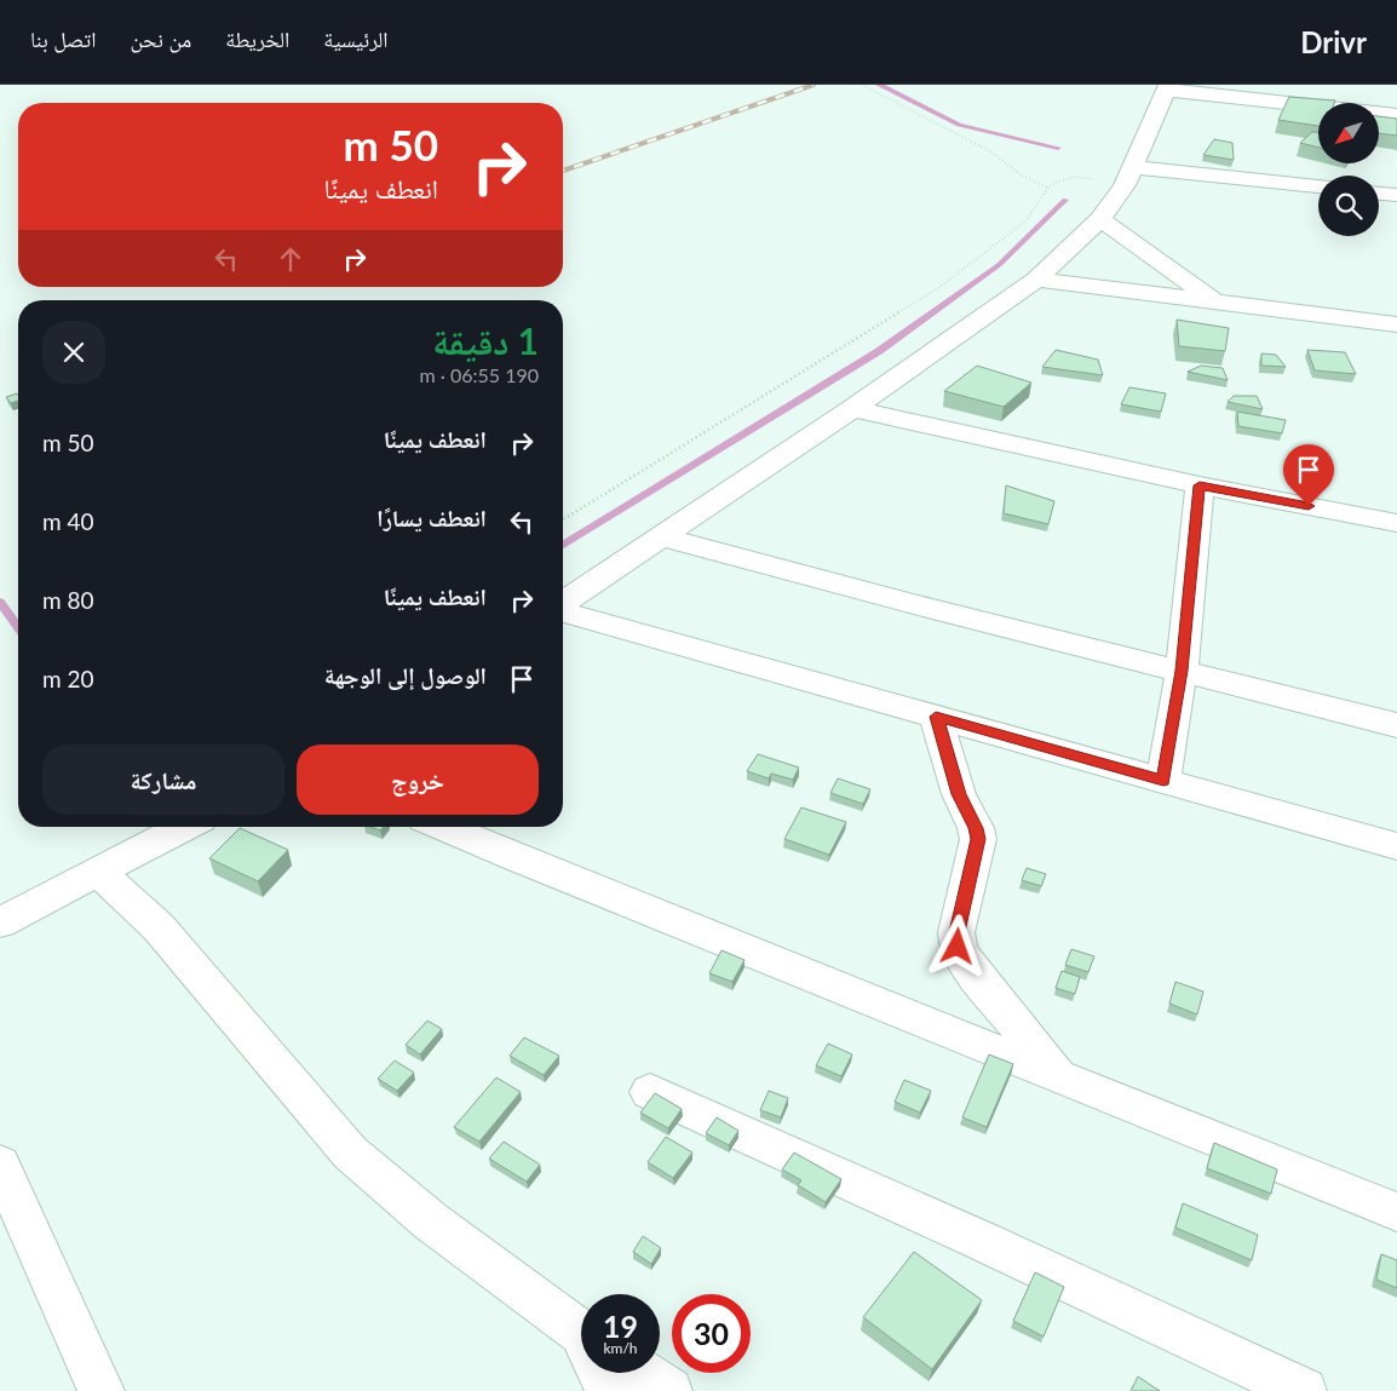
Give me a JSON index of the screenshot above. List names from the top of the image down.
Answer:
{
  "north": "bottom left",
  "page": {
    "header": "Drivr",
    "nav": [
      "الرئيسية",
      "الخريطة",
      "من نحن",
      "اتصل بنا"
    ],
    "turn": ["50 m", "انعطف يمينًا"],
    "heading": ["1 دقيقة", "190 m · 06:55"],
    "list": [
      {
        "name": "انعطف يمينًا",
        "value": "50 m"
      },
      {
        "name": "انعطف يسارًا",
        "value": "40 m"
      },
      {
        "name": "انعطف يمينًا",
        "value": "80 m"
      },
      {
        "name": "الوصول إلى الوجهة",
        "value": "20 m"
      }
    ],
    "buttons": ["خروج", "مشاركة"],
    "speed": "19 km/h",
    "limit": "30"
  }
}
